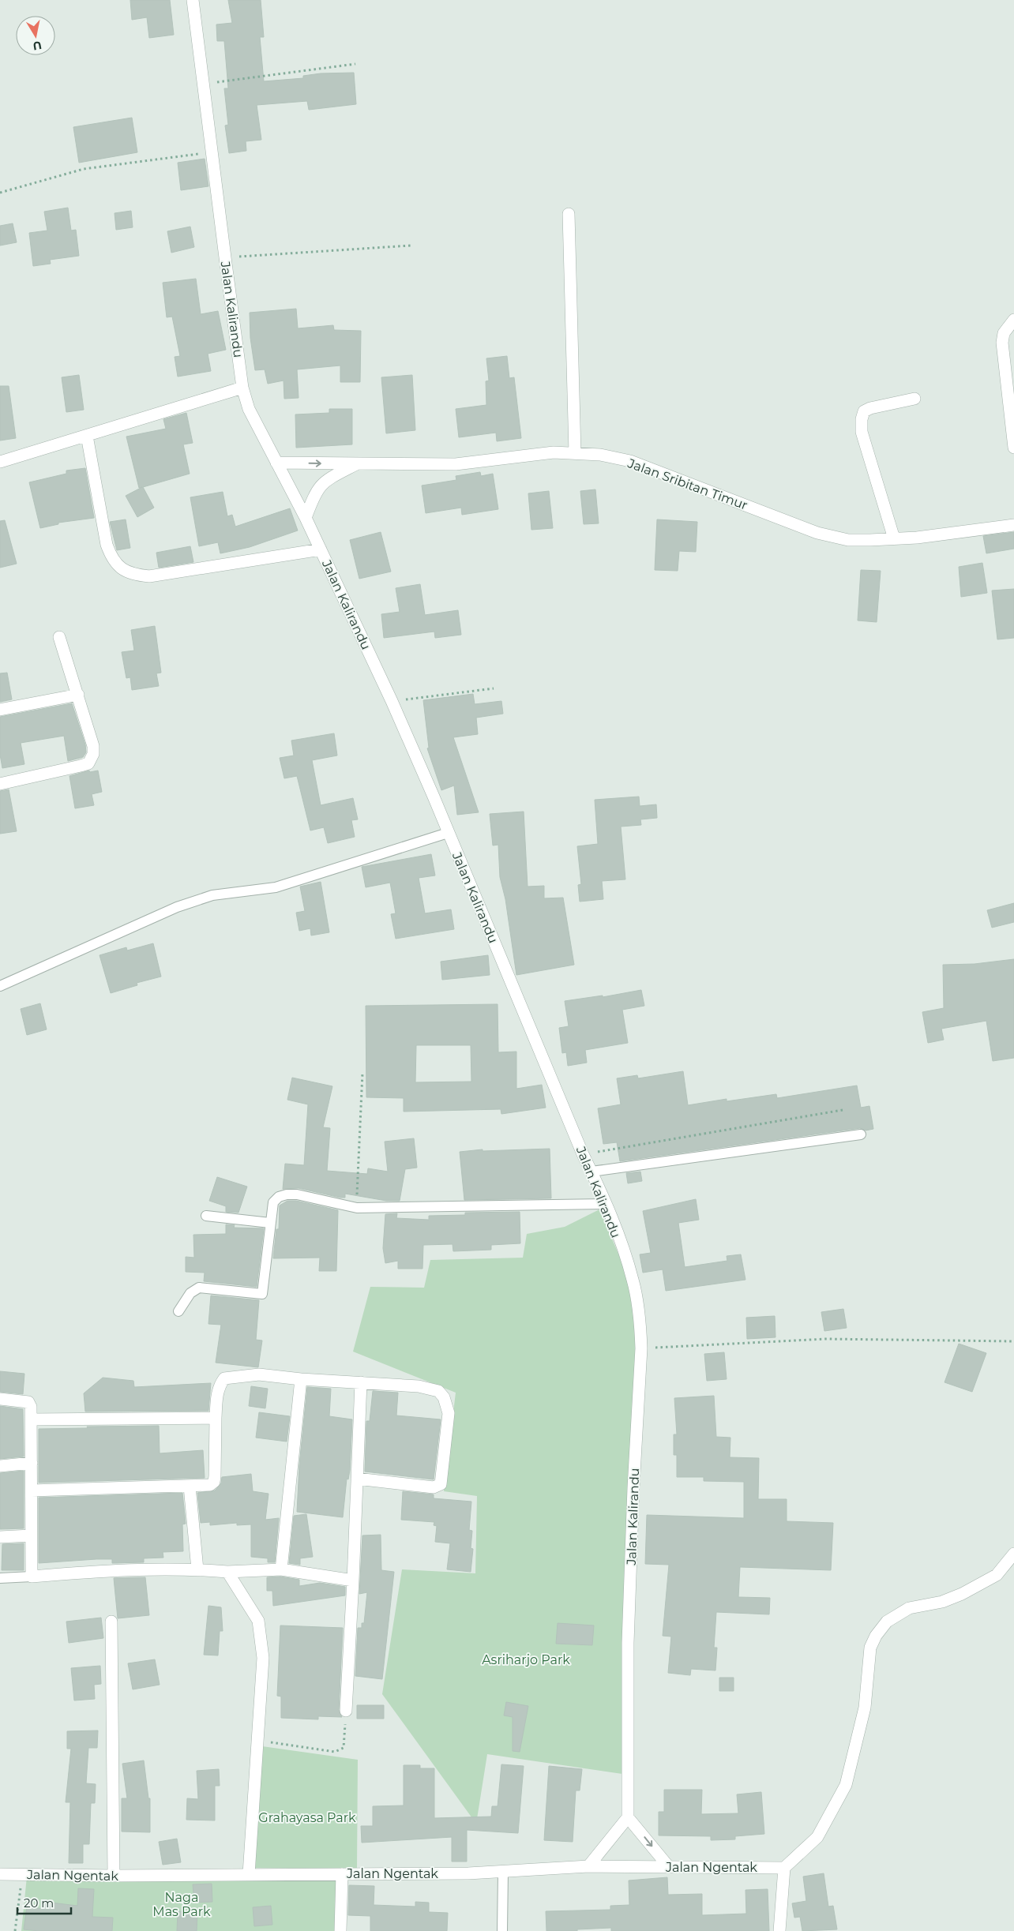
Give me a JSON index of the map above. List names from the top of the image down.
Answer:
{
  "streets": {
    "street": ["Jalan Kalirandu", "Jalan Sribitan Timur", "Jalan Ngentak"]
  },
  "crossings": [
    ["Jalan Kalirandu", "Jalan Sribitan Timur"]
  ],
  "parks": ["Asriharjo Park", "Grahayasa Park", "Naga Mas Park"],
  "scale_bar": "20 m",
  "north": "bottom"
}
